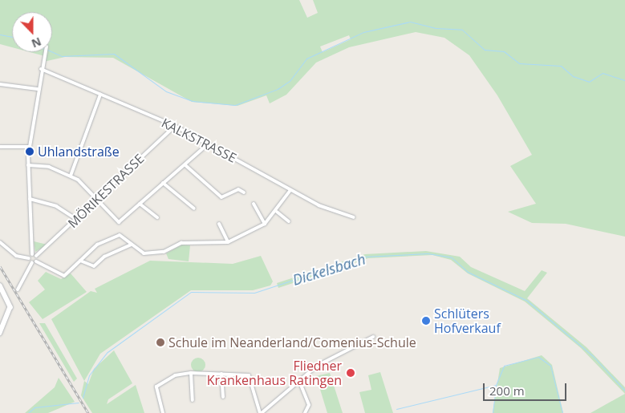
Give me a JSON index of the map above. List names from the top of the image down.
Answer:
{
  "streets": {
    "street": ["KALKSTRASSE", "MÖRIKESTRASSE"]
  },
  "crossings": [
    ["KALKSTRASSE", "MÖRIKESTRASSE"]
  ],
  "water": ["Dickelsbach"],
  "places": [
    "Uhlandstraße",
    "Schlüters Hofverkauf",
    "Schule im Neanderland/Comenius-Schule",
    "Fliedner Krankenhaus Ratingen"
  ],
  "scale_bar": "200 m",
  "north": "bottom"
}
